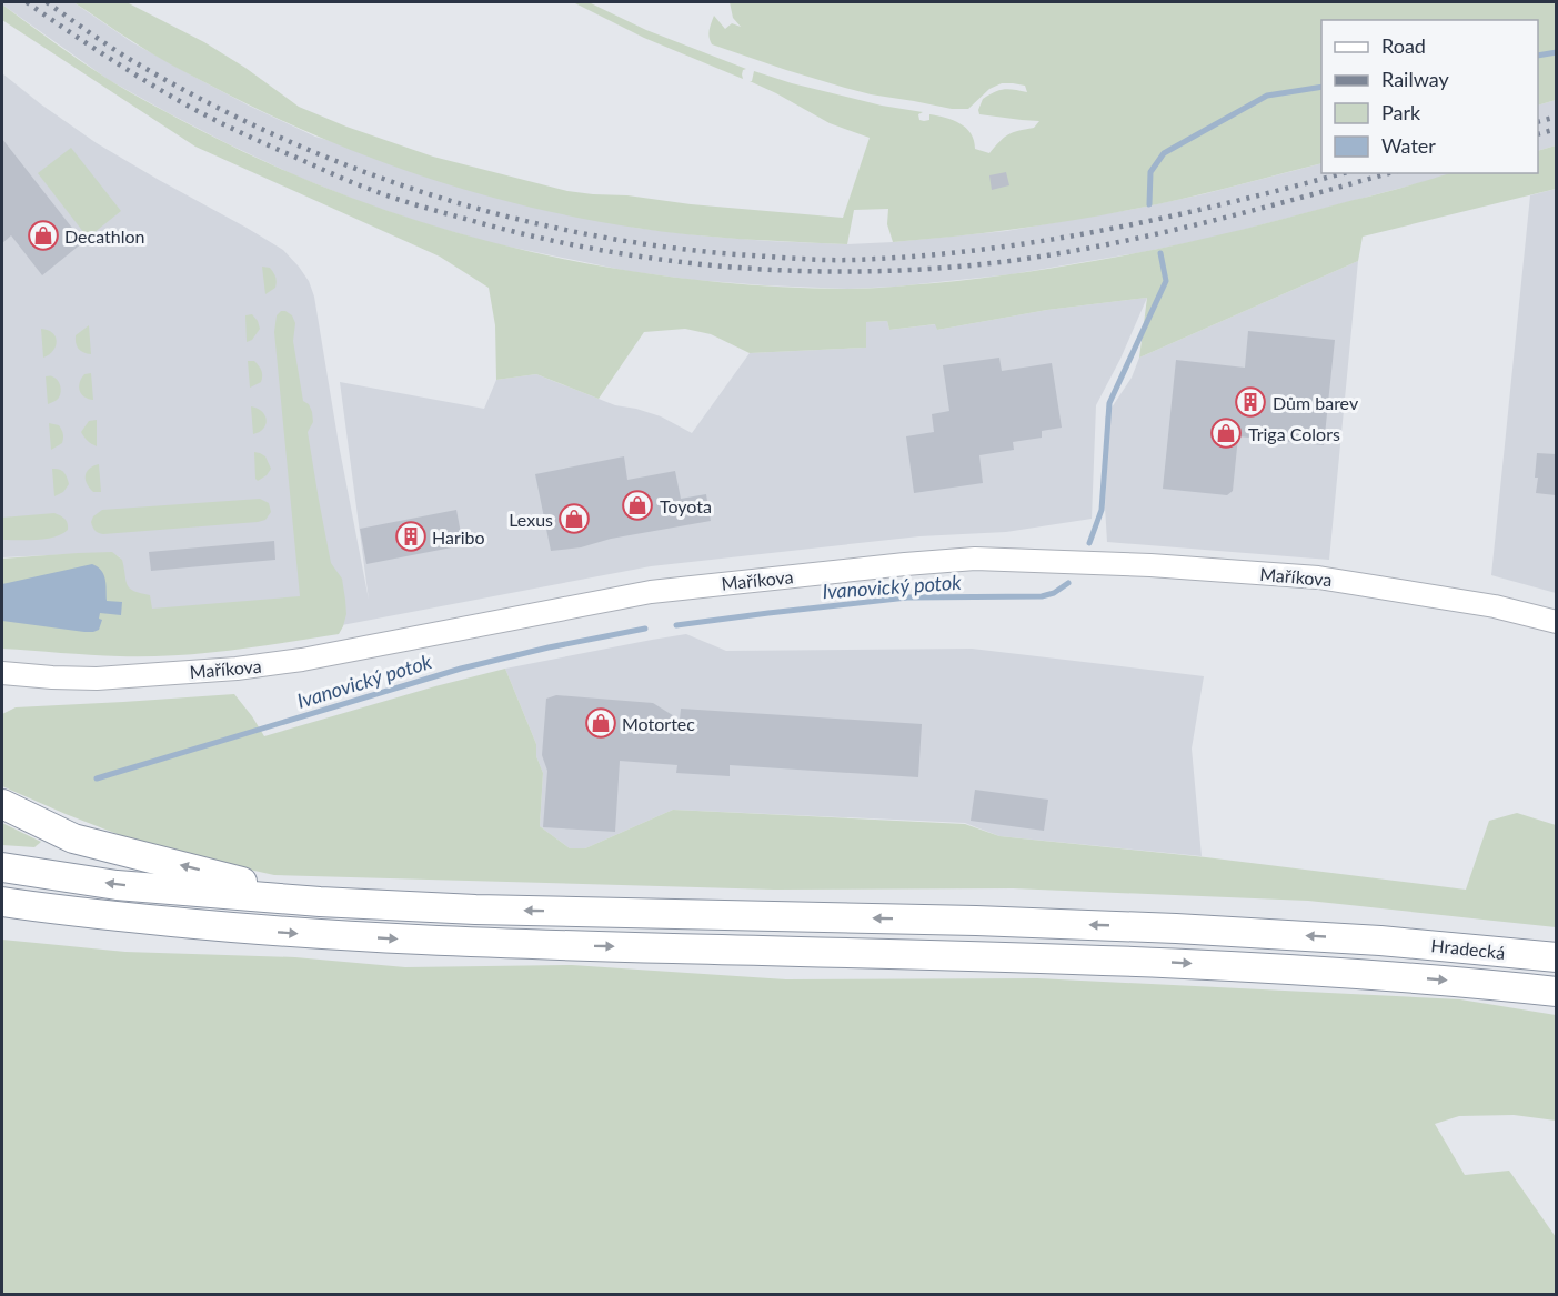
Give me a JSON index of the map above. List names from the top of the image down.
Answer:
{
  "streets": {
    "highway": ["Hradecká"],
    "street": ["Maříkova"]
  },
  "water": ["Ivanovický potok"],
  "places": {
    "shop": [
      "Decathlon",
      "Triga Colors",
      "Toyota",
      "Lexus",
      "Motortec"
    ],
    "building": ["Dům barev", "Haribo"]
  },
  "legend": [
    "Road",
    "Railway",
    "Park",
    "Water"
  ]
}
